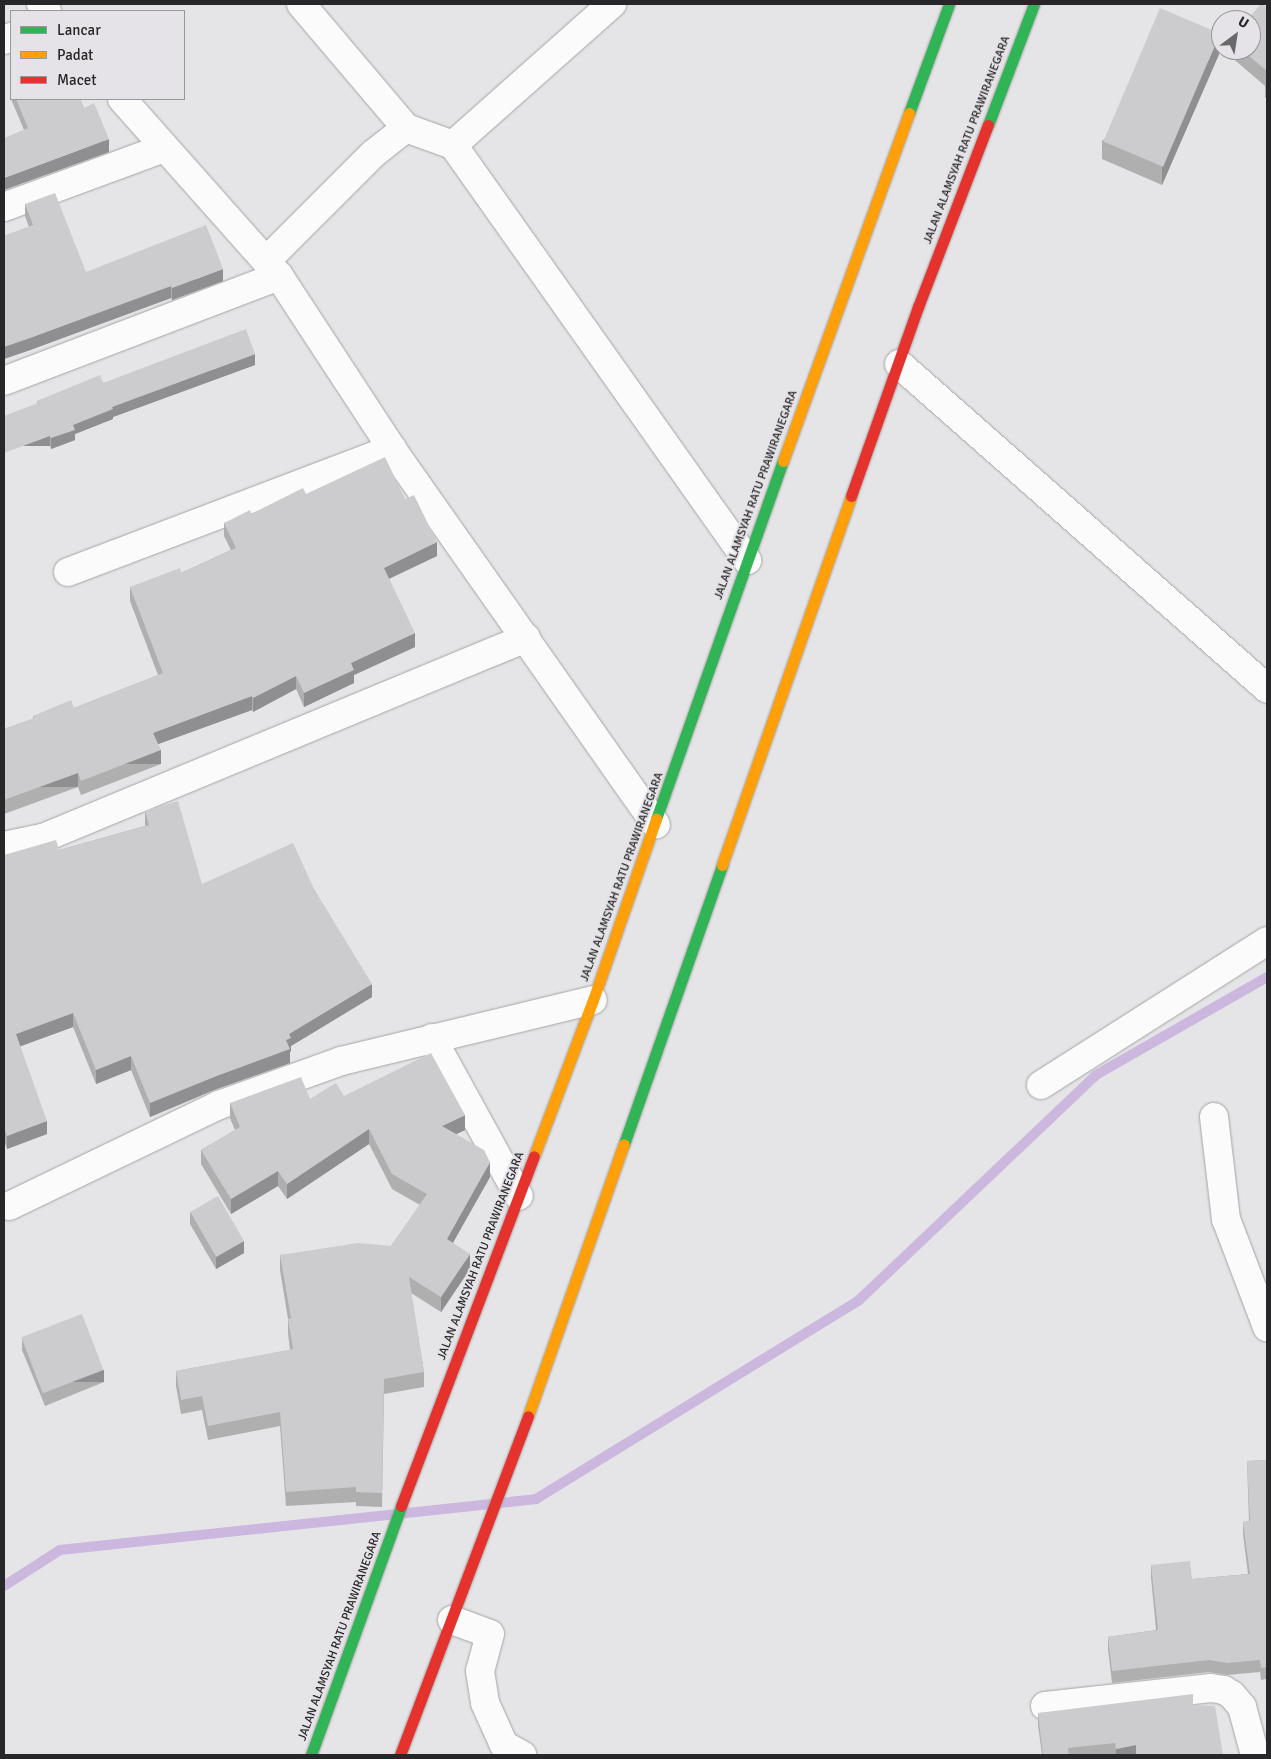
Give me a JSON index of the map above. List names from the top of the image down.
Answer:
{
  "streets": {
    "highway": ["JALAN ALAMSYAH RATU PRAWIRANEGARA"]
  },
  "legend": ["Lancar", "Padat", "Macet"],
  "north": "top right"
}
